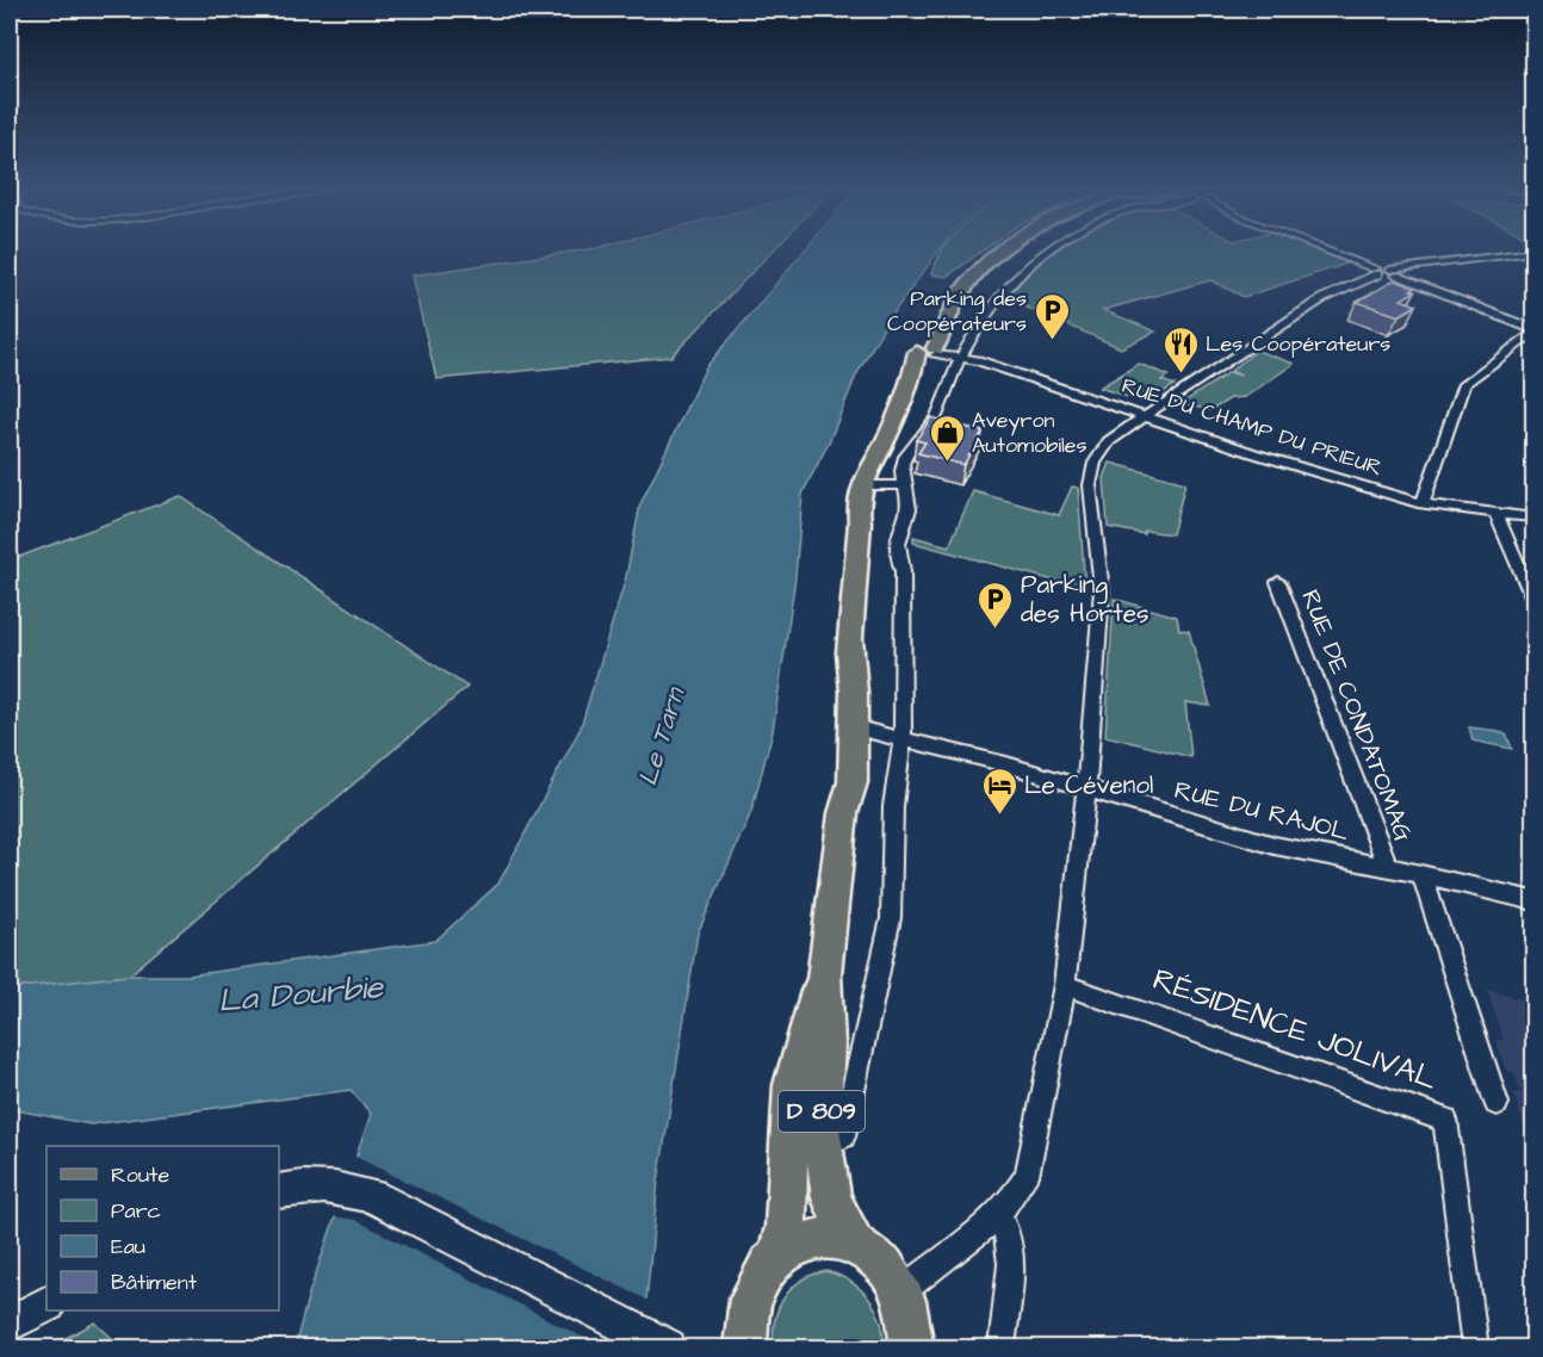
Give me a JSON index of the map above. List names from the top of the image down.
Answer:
{
  "streets": {
    "main road": ["D 809"],
    "street": [
      "RUE DU CHAMP DU PRIEUR",
      "RUE DE CONDATOMAG",
      "RUE DU RAJOL",
      "RÉSIDENCE JOLIVAL"
    ]
  },
  "crossings": [
    ["RUE DU CHAMP DU PRIEUR", "D 809"],
    ["RUE DE CONDATOMAG", "RUE DU RAJOL"],
    ["RUE DU RAJOL", "D 809"]
  ],
  "water": ["Le Tarn", "La Dourbie"],
  "places": {
    "parking": ["Parking des Coopérateurs", "Parking des Hortes"],
    "restaurant": ["Les Coopérateurs"],
    "shop": ["Aveyron Automobiles"],
    "hotel": ["Le Cévenol"]
  },
  "legend": [
    "Route",
    "Parc",
    "Eau",
    "Bâtiment"
  ]
}
